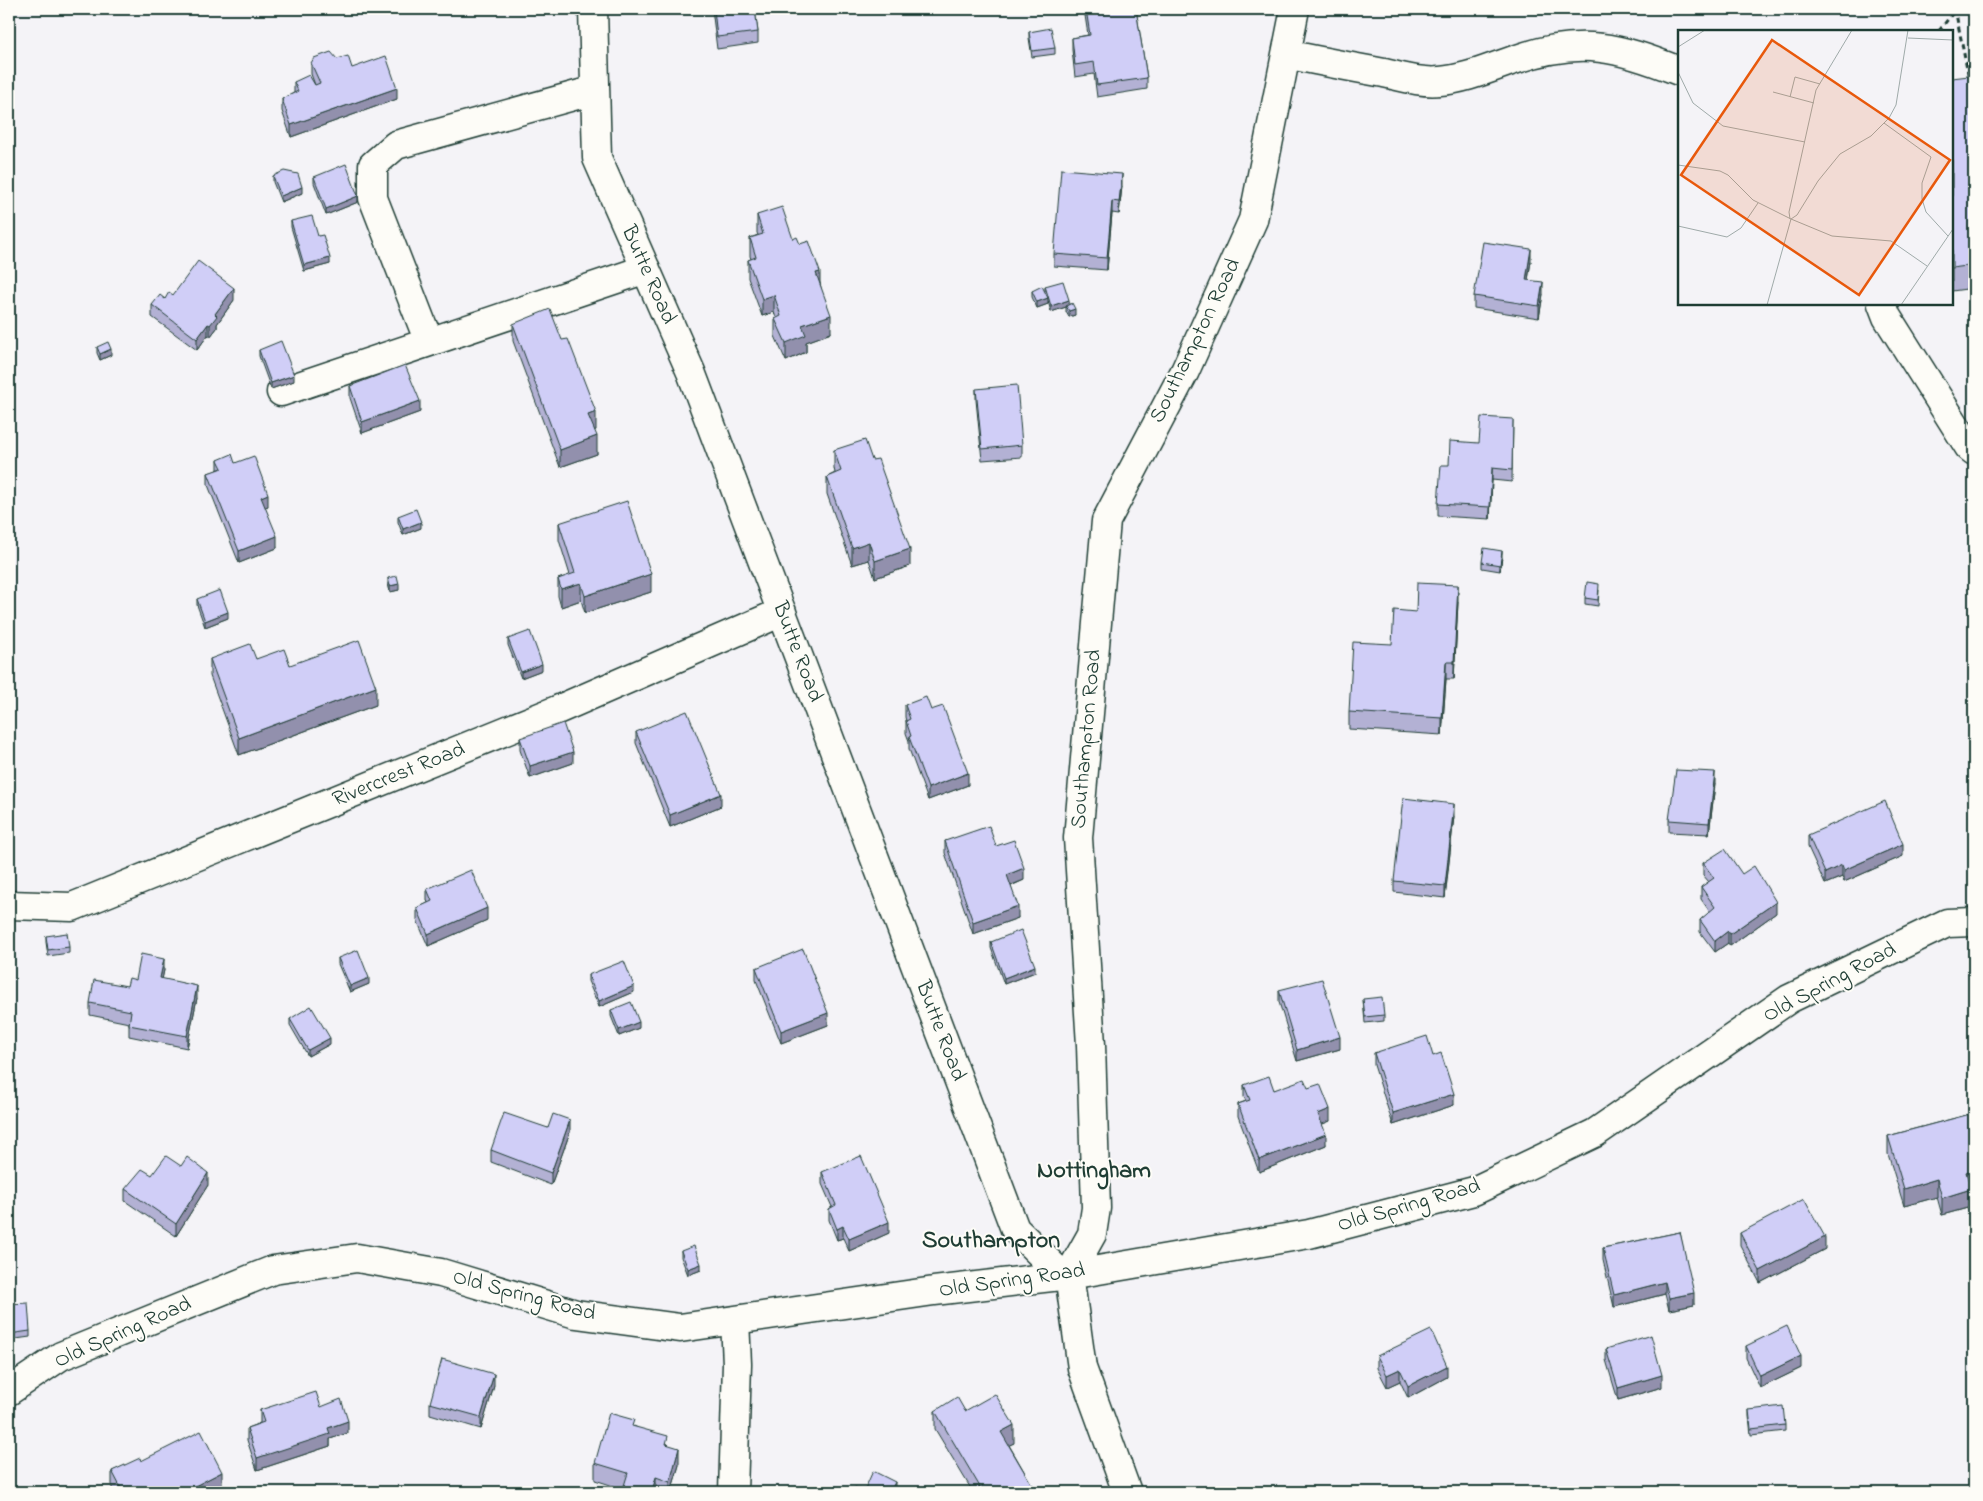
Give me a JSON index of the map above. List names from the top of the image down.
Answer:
{
  "streets": {
    "street": [
      "Butte Road",
      "Southampton Road",
      "Rivercrest Road",
      "Old Spring Road"
    ]
  },
  "crossings": [
    ["Butte Road", "Southampton Road"],
    ["Butte Road", "Rivercrest Road"],
    ["Butte Road", "Old Spring Road"],
    ["Southampton Road", "Old Spring Road"]
  ],
  "districts": ["Nottingham", "Southampton"]
}
